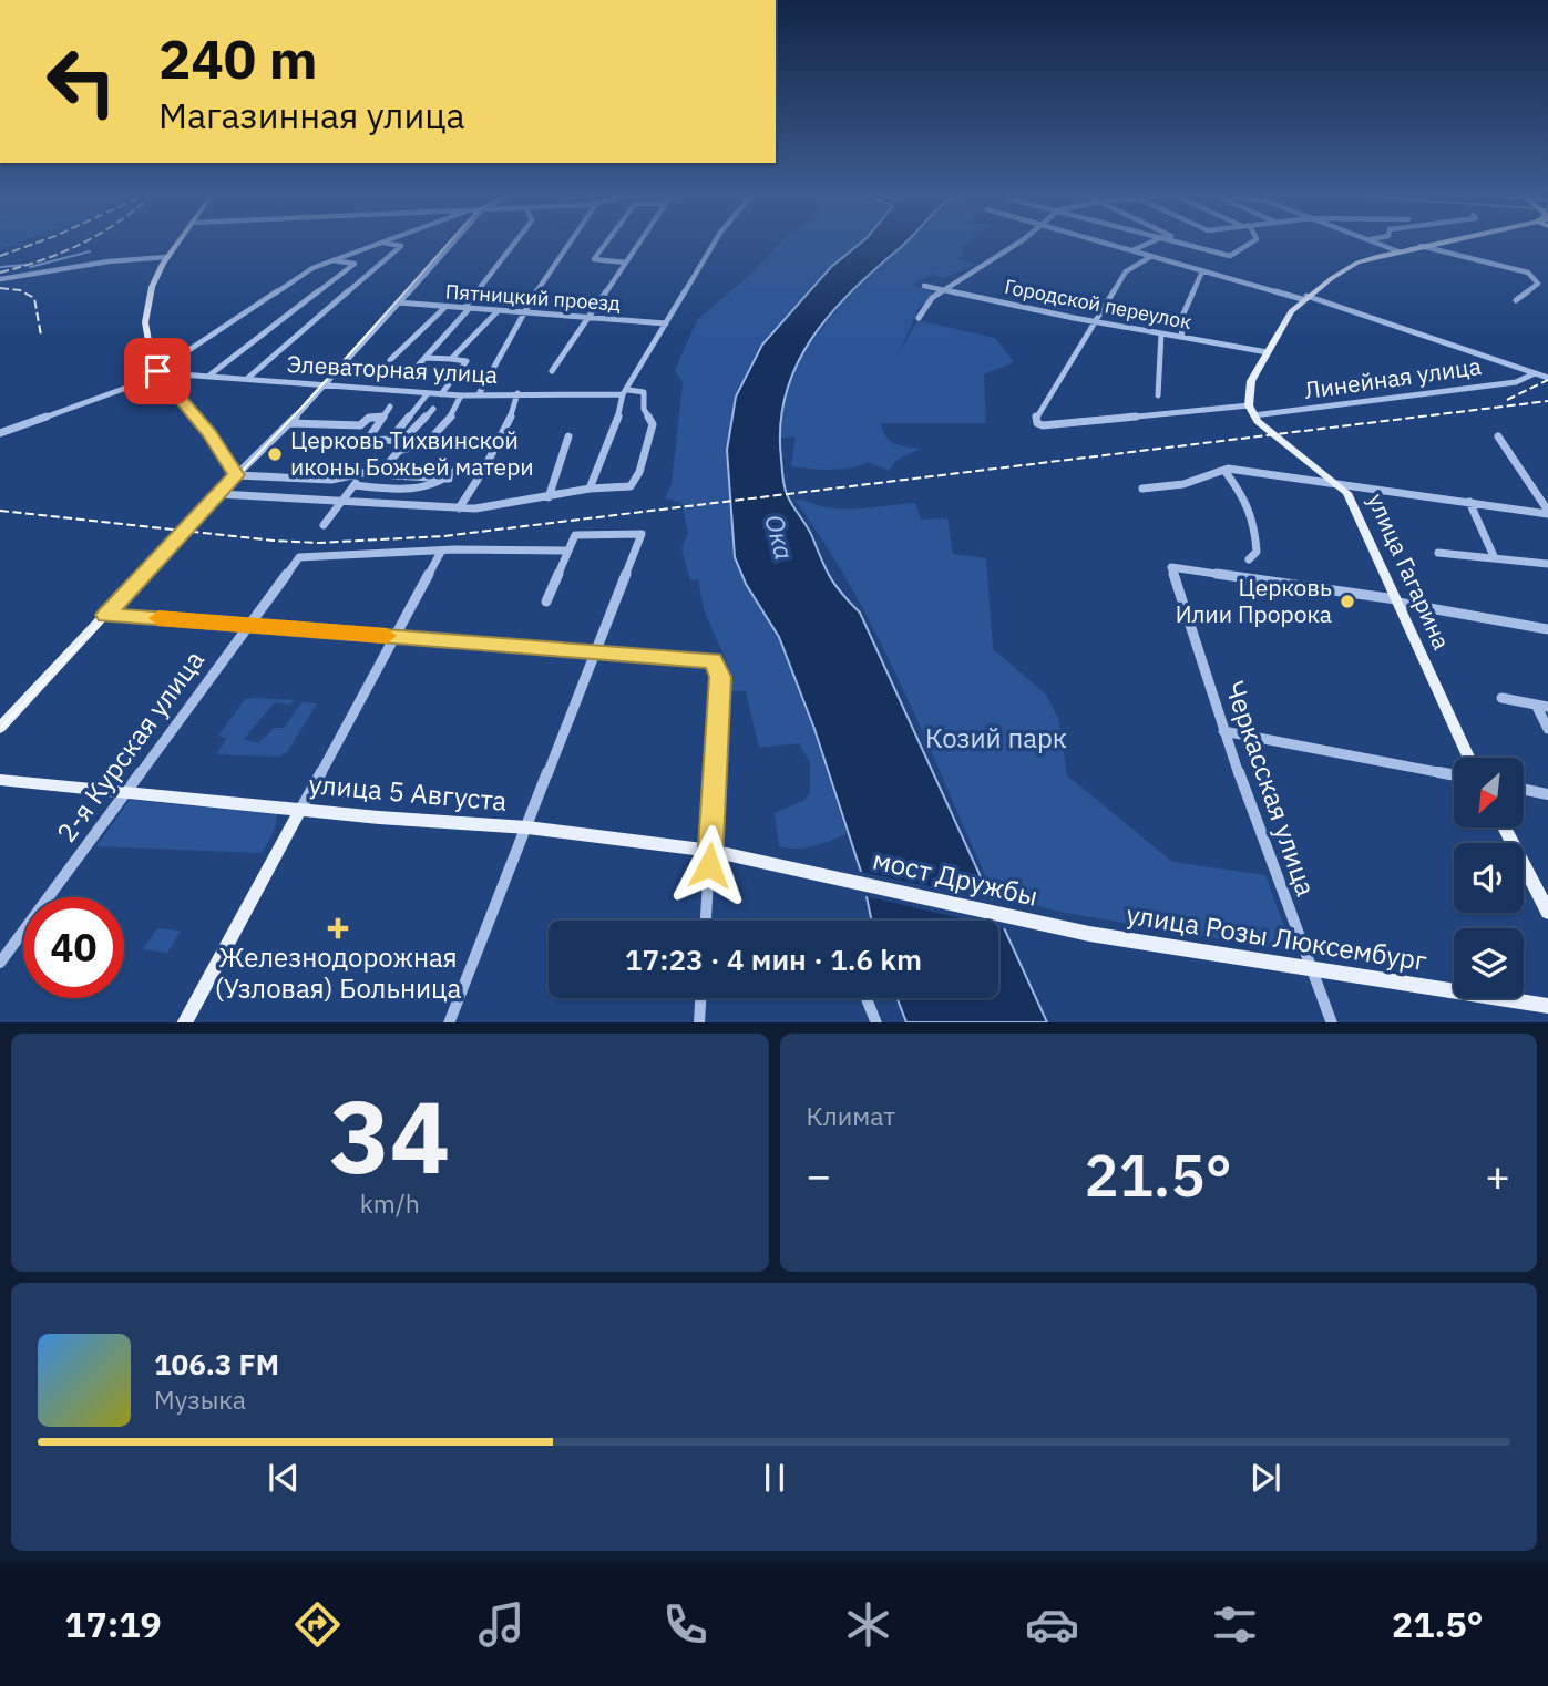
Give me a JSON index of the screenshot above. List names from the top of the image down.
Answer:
{
  "streets": {
    "main road": [
      "улица Гагарина",
      "улица 5 Августа",
      "мост Дружбы",
      "улица Розы Люксембург"
    ],
    "street": [
      "Пятницкий проезд",
      "Городской переулок",
      "Элеваторная улица",
      "Линейная улица",
      "2-я Курская улица",
      "Черкасская улица"
    ]
  },
  "crossings": [
    ["Городской переулок", "Линейная улица"],
    ["Линейная улица", "улица Гагарина"],
    ["улица Гагарина", "Черкасская улица"],
    ["2-я Курская улица", "улица 5 Августа"],
    ["Черкасская улица", "улица Розы Люксембург"],
    ["улица 5 Августа", "мост Дружбы"],
    ["мост Дружбы", "улица Розы Люксембург"]
  ],
  "water": ["Ока"],
  "parks": ["Козий парк"],
  "places": {
    "other": ["Церковь Тихвинской иконы Божьей матери", "Церковь Илии Пророка"],
    "health": ["Железнодорожная (Узловая) Больница"]
  },
  "north": "bottom left",
  "page": {
    "turn": ["240 m", "Магазинная улица"],
    "limit": "40",
    "trip": "17:23 · 4 мин · 1.6 km",
    "tile": [
      ["34", "km/h"],
      "Климат"
    ],
    "heat": ["−", "21.5°", "+"],
    "song": ["106.3 FM", "Музыка"],
    "tabs": ["17:19", "21.5°"]
  }
}
